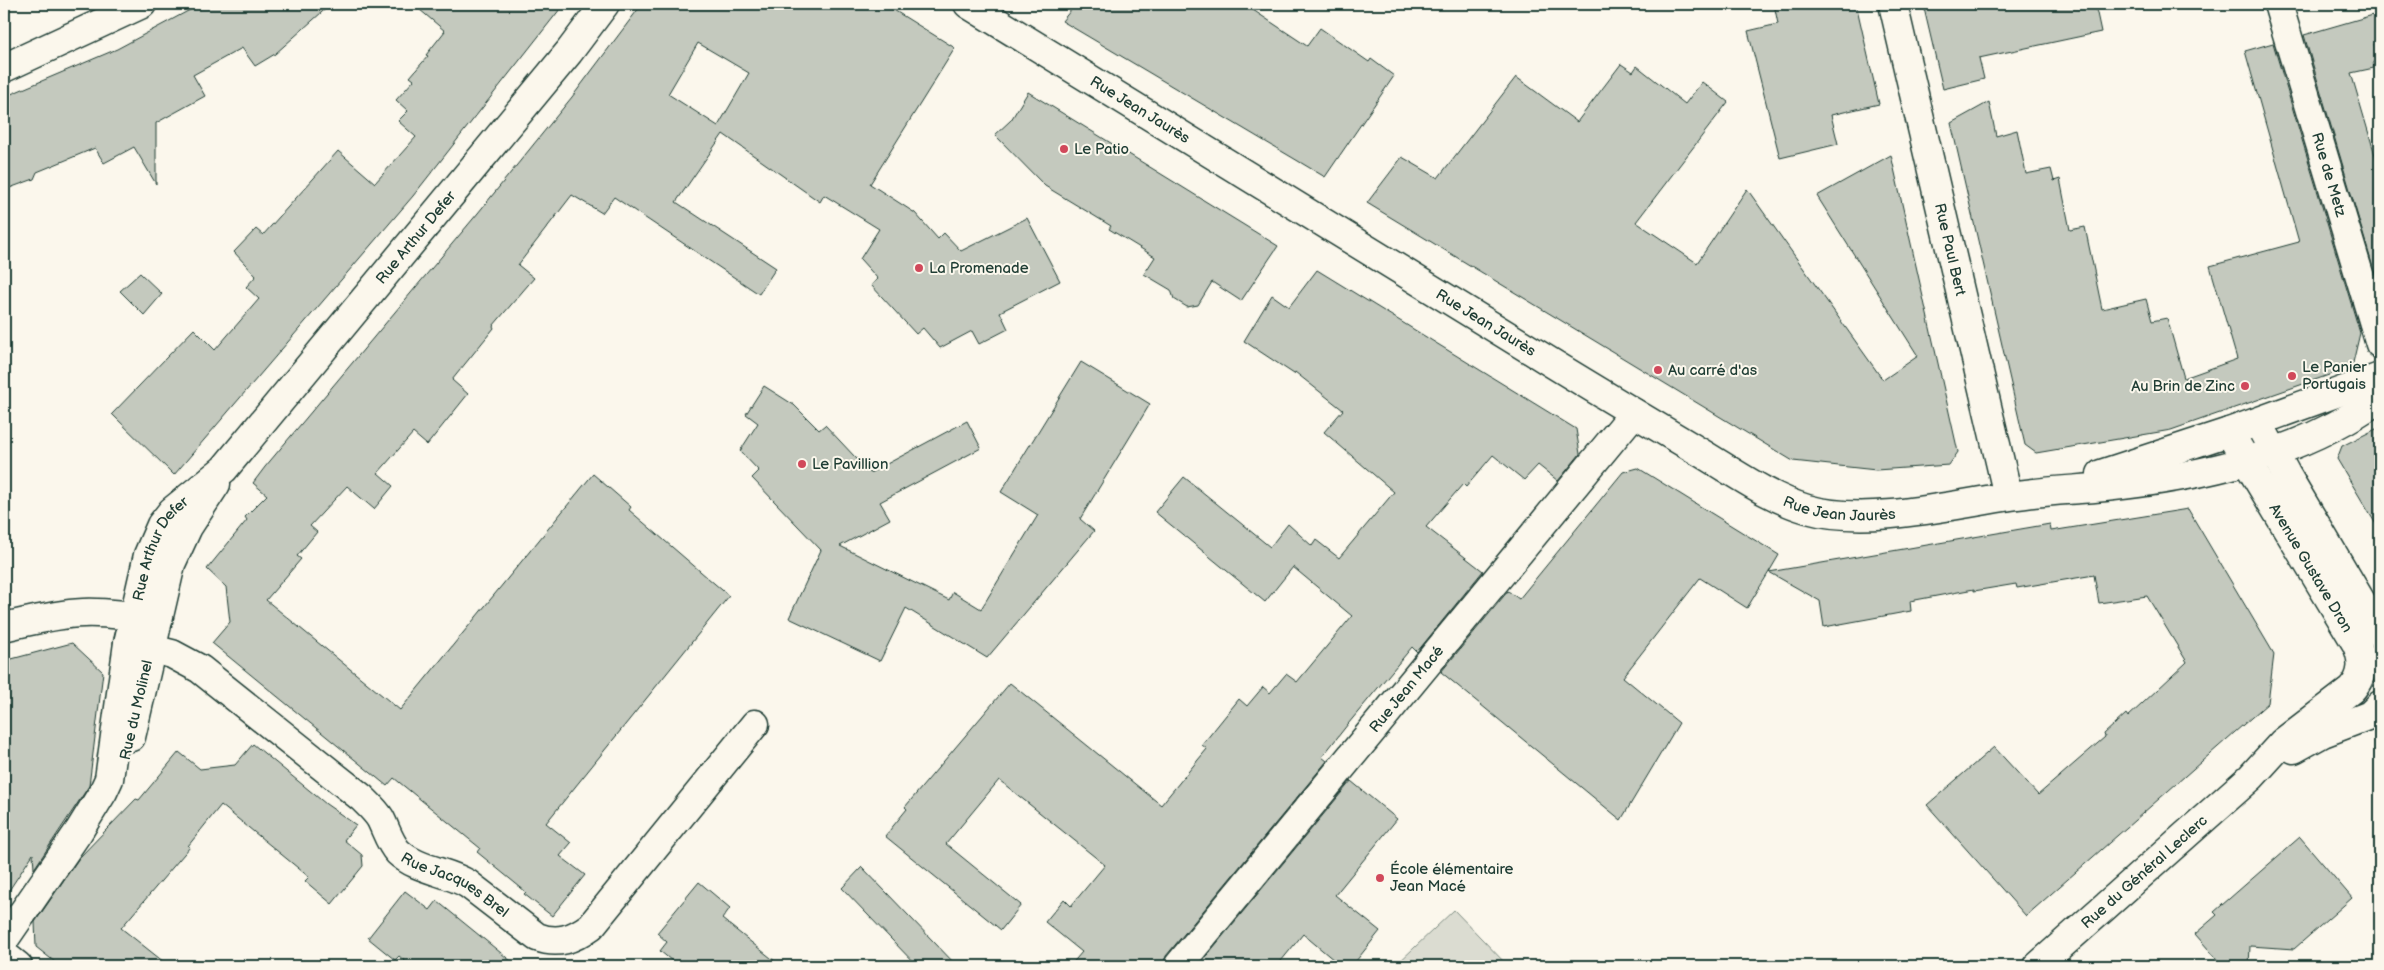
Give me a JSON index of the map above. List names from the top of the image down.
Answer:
{
  "streets": {
    "street": [
      "Rue Jean Jaurès",
      "Rue de Metz",
      "Rue Arthur Defer",
      "Rue Paul Bert",
      "Avenue Gustave Dron",
      "Rue Jean Macé",
      "Rue du Molinel",
      "Rue du Général Leclerc",
      "Rue Jacques Brel"
    ]
  },
  "crossings": [
    ["Rue Jean Jaurès", "Rue Paul Bert"],
    ["Rue Jean Jaurès", "Avenue Gustave Dron"],
    ["Rue Jean Jaurès", "Rue Jean Macé"],
    ["Rue Arthur Defer", "Rue du Molinel"],
    ["Avenue Gustave Dron", "Rue du Général Leclerc"],
    ["Rue du Molinel", "Rue Jacques Brel"]
  ],
  "places": [
    "Le Patio",
    "La Promenade",
    "Au carré d'as",
    "Le Panier Portugais",
    "Au Brin de Zinc",
    "Le Pavillion",
    "École élémentaire Jean Macé"
  ]
}
